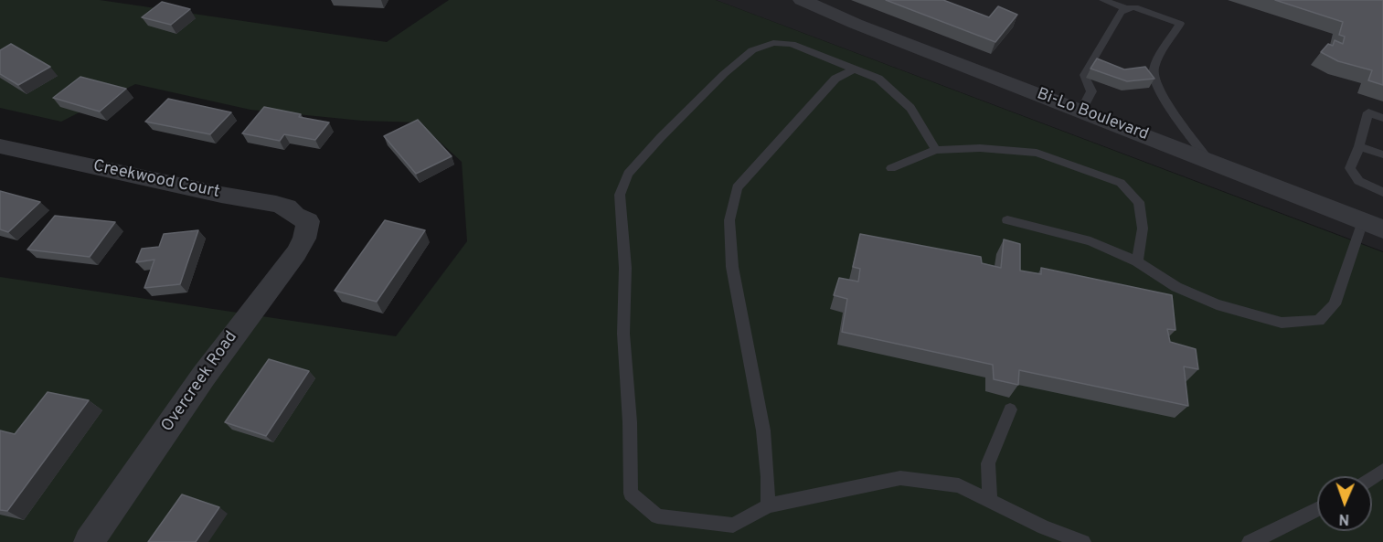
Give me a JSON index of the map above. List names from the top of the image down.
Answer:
{
  "streets": {
    "street": ["Bi-Lo Boulevard", "Creekwood Court", "Overcreek Road"]
  },
  "crossings": [
    ["Creekwood Court", "Overcreek Road"]
  ],
  "north": "bottom"
}
